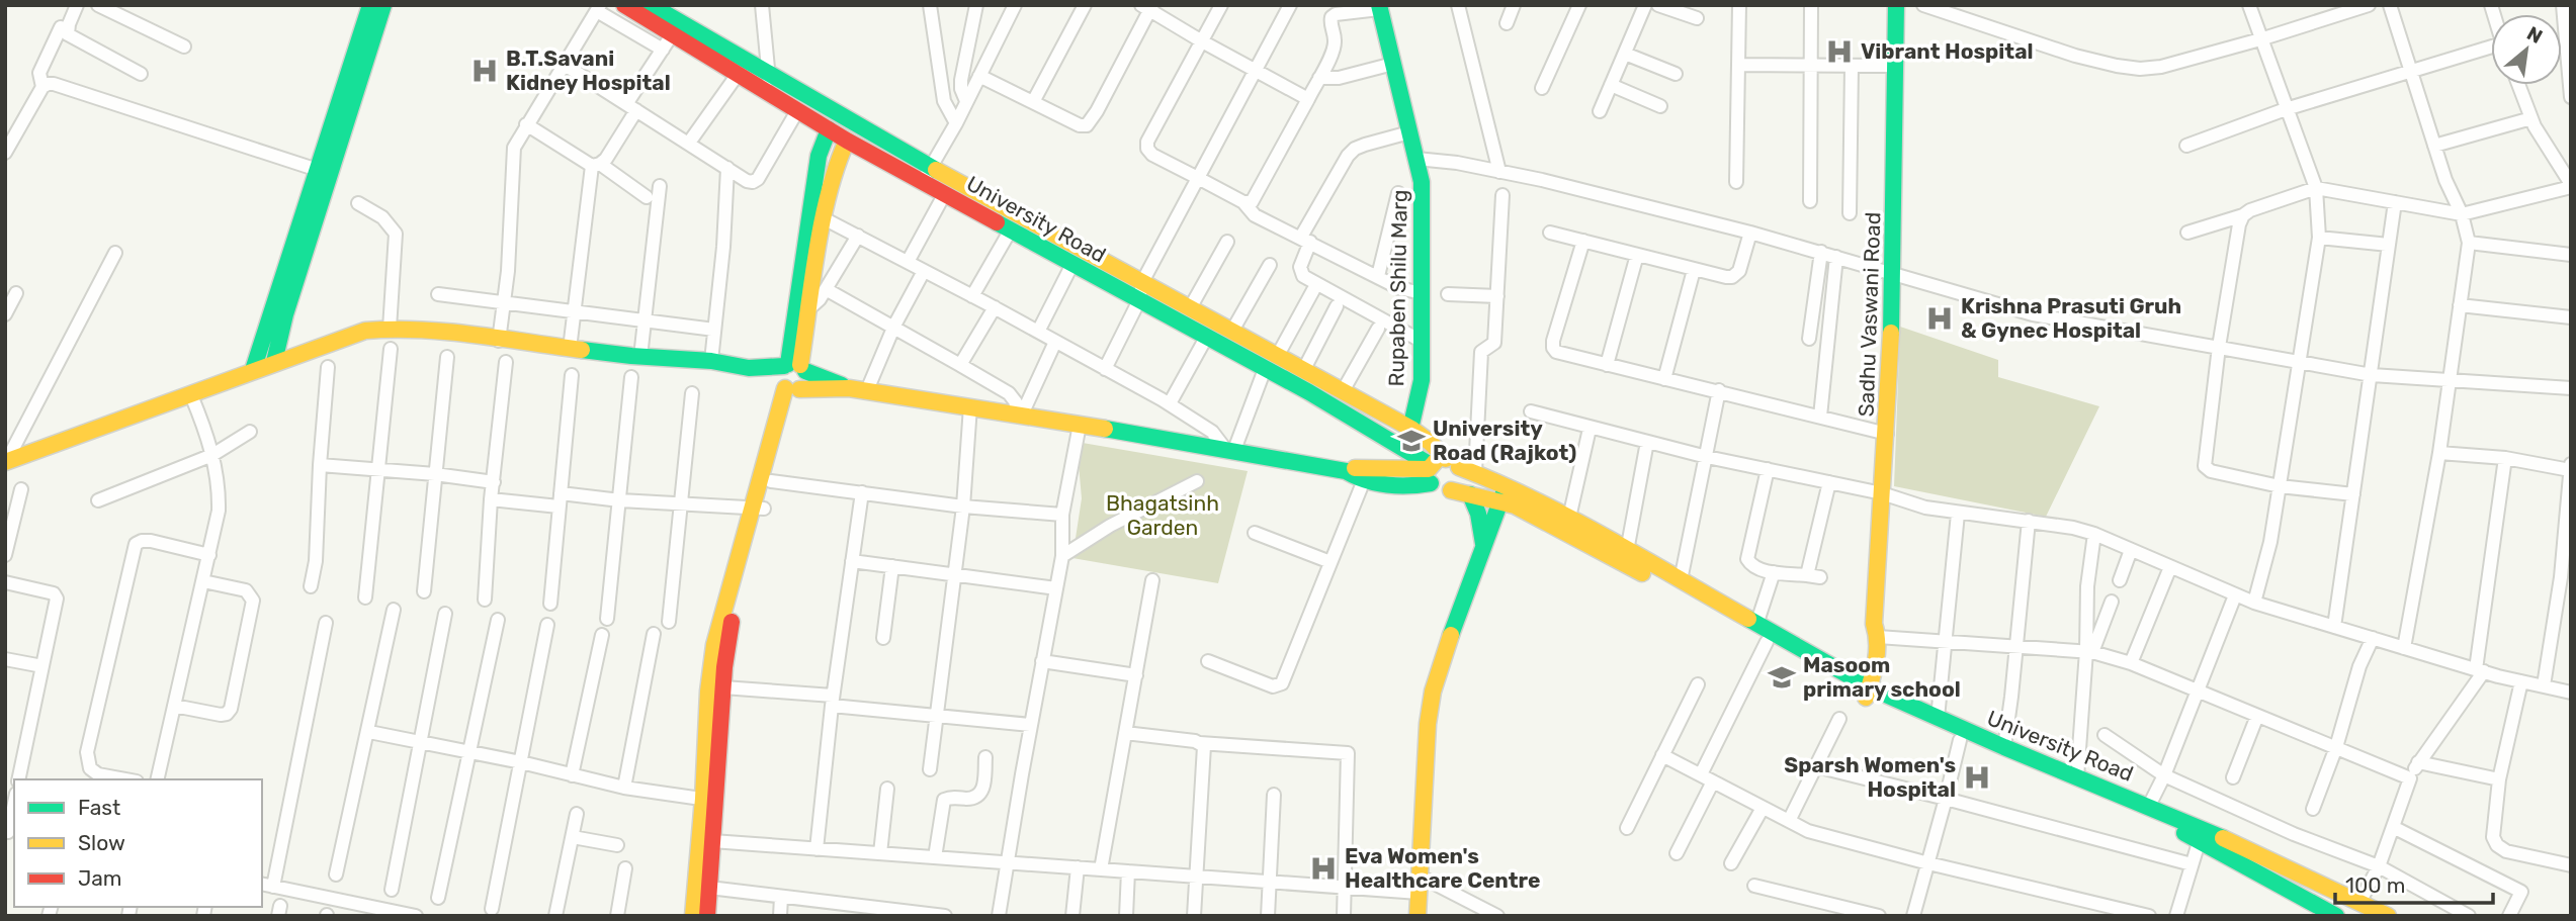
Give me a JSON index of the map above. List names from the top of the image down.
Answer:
{
  "streets": {
    "street": ["University Road", "Rupaben Shilu Marg", "Sadhu Vaswani Road"]
  },
  "crossings": [
    ["University Road", "Rupaben Shilu Marg"],
    ["University Road", "Sadhu Vaswani Road"]
  ],
  "parks": ["Bhagatsinh Garden"],
  "places": {
    "hospital": [
      "Vibrant Hospital",
      "B.T.Savani Kidney Hospital",
      "Krishna Prasuti Gruh & Gynec Hospital",
      "Sparsh Women's Hospital",
      "Eva Women's Healthcare Centre"
    ],
    "school or university": ["University Road (Rajkot)", "Masoom primary school"]
  },
  "legend": ["Fast", "Slow", "Jam"],
  "scale_bar": "100 m",
  "north": "top right"
}
